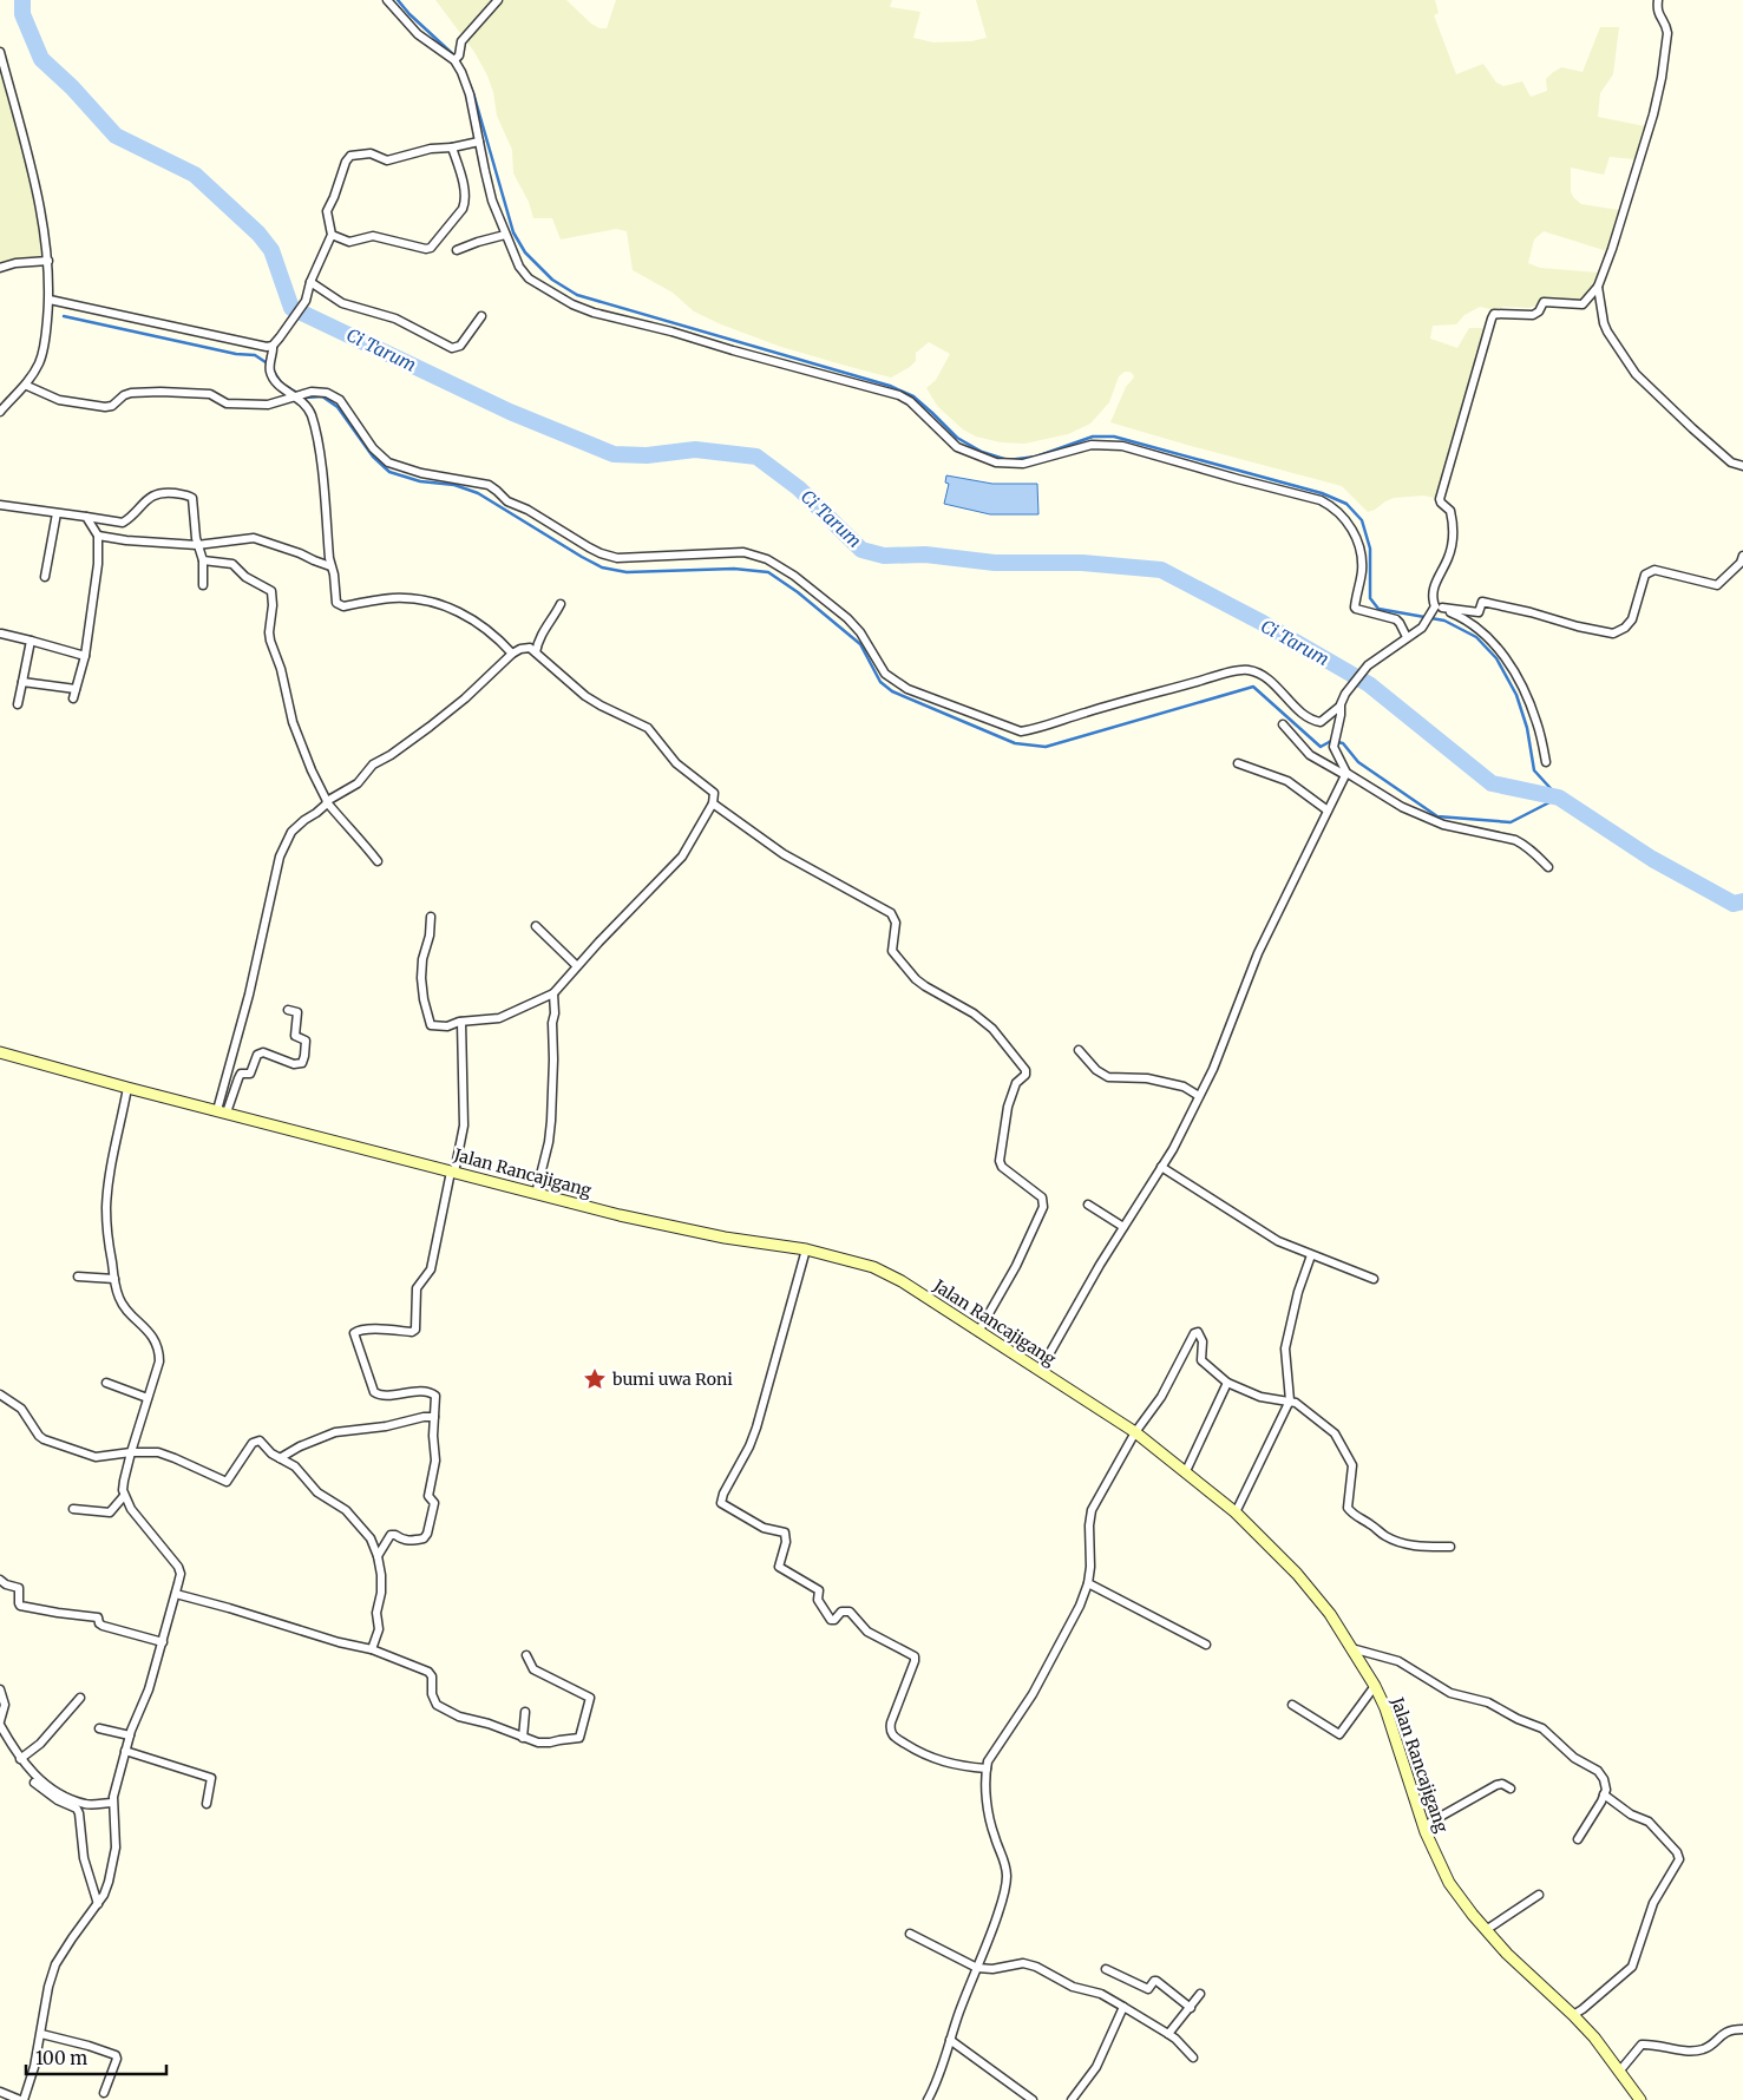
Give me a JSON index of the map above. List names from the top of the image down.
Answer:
{
  "streets": {
    "main road": ["Jalan Rancajigang"]
  },
  "water": ["Ci Tarum"],
  "places": {
    "place": ["bumi uwa Roni"]
  },
  "scale_bar": "100 m"
}
